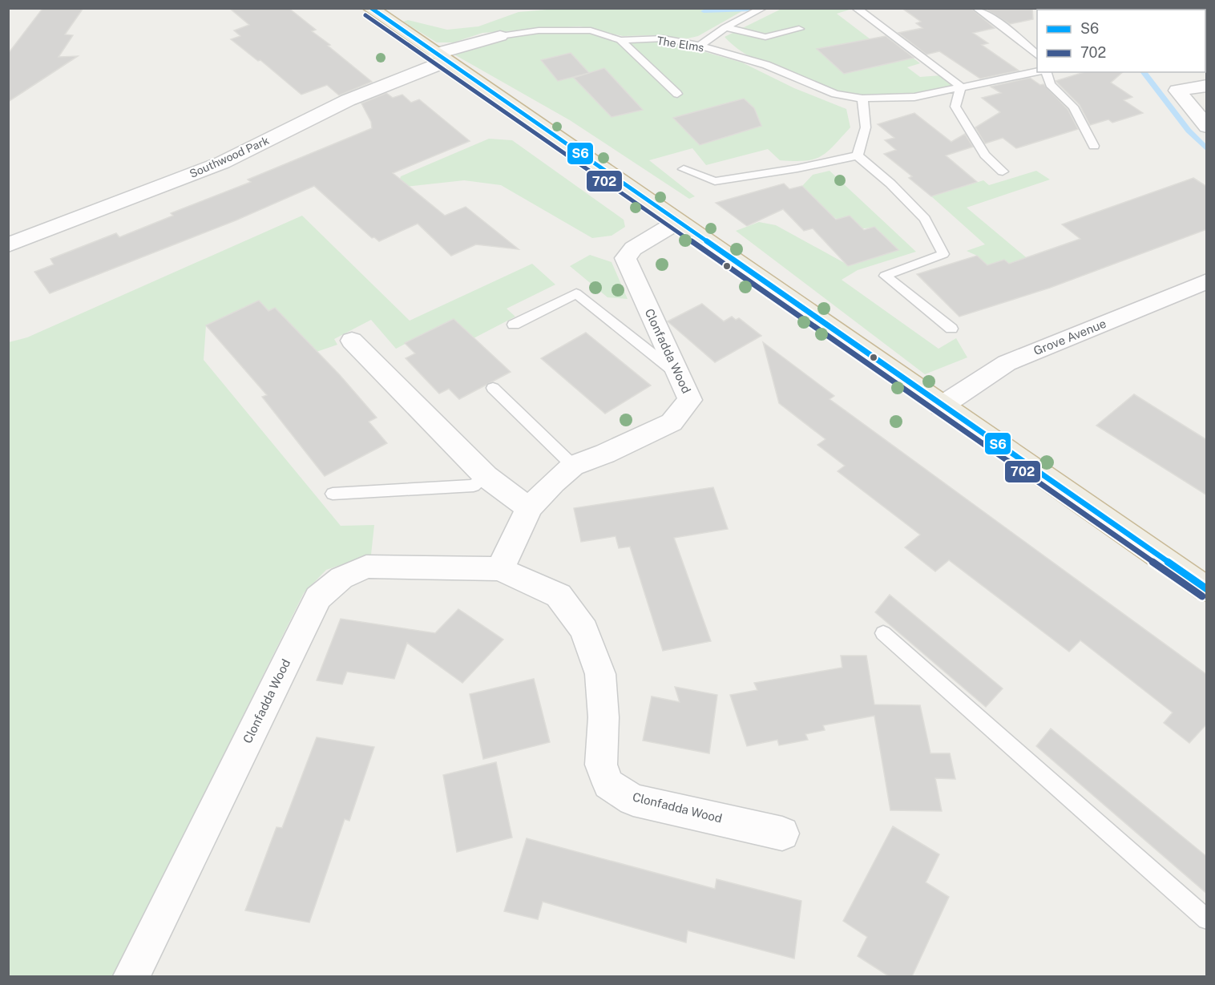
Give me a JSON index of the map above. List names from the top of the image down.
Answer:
{
  "streets": {
    "street": [
      "The Elms",
      "Southwood Park",
      "Grove Avenue",
      "Clonfadda Wood"
    ]
  },
  "crossings": [
    ["The Elms", "Southwood Park"]
  ],
  "lines": ["transit line S6", "transit line 702"],
  "legend": ["S6", "702"]
}
